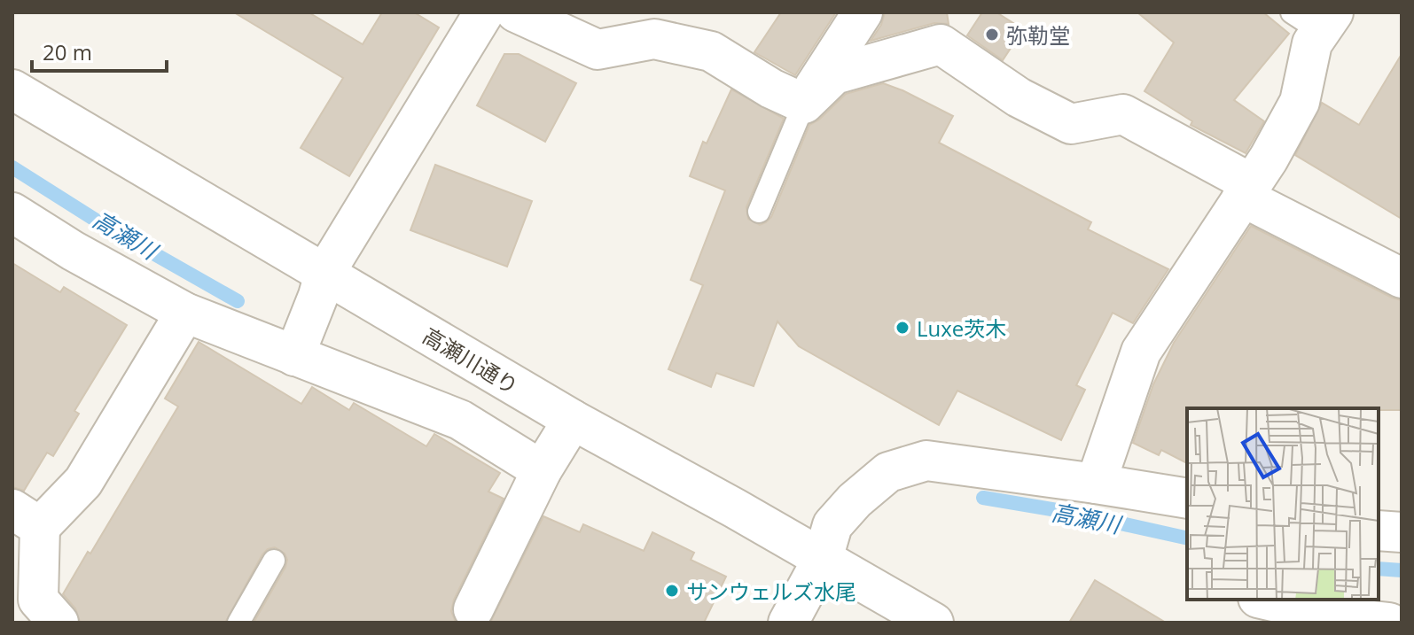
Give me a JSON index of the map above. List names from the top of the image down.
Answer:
{
  "streets": {
    "street": ["高瀬川通り"]
  },
  "water": ["高瀬川"],
  "places": ["弥勒堂", "Luxe茨木", "サンウェルズ水尾"],
  "scale_bar": "20 m"
}
